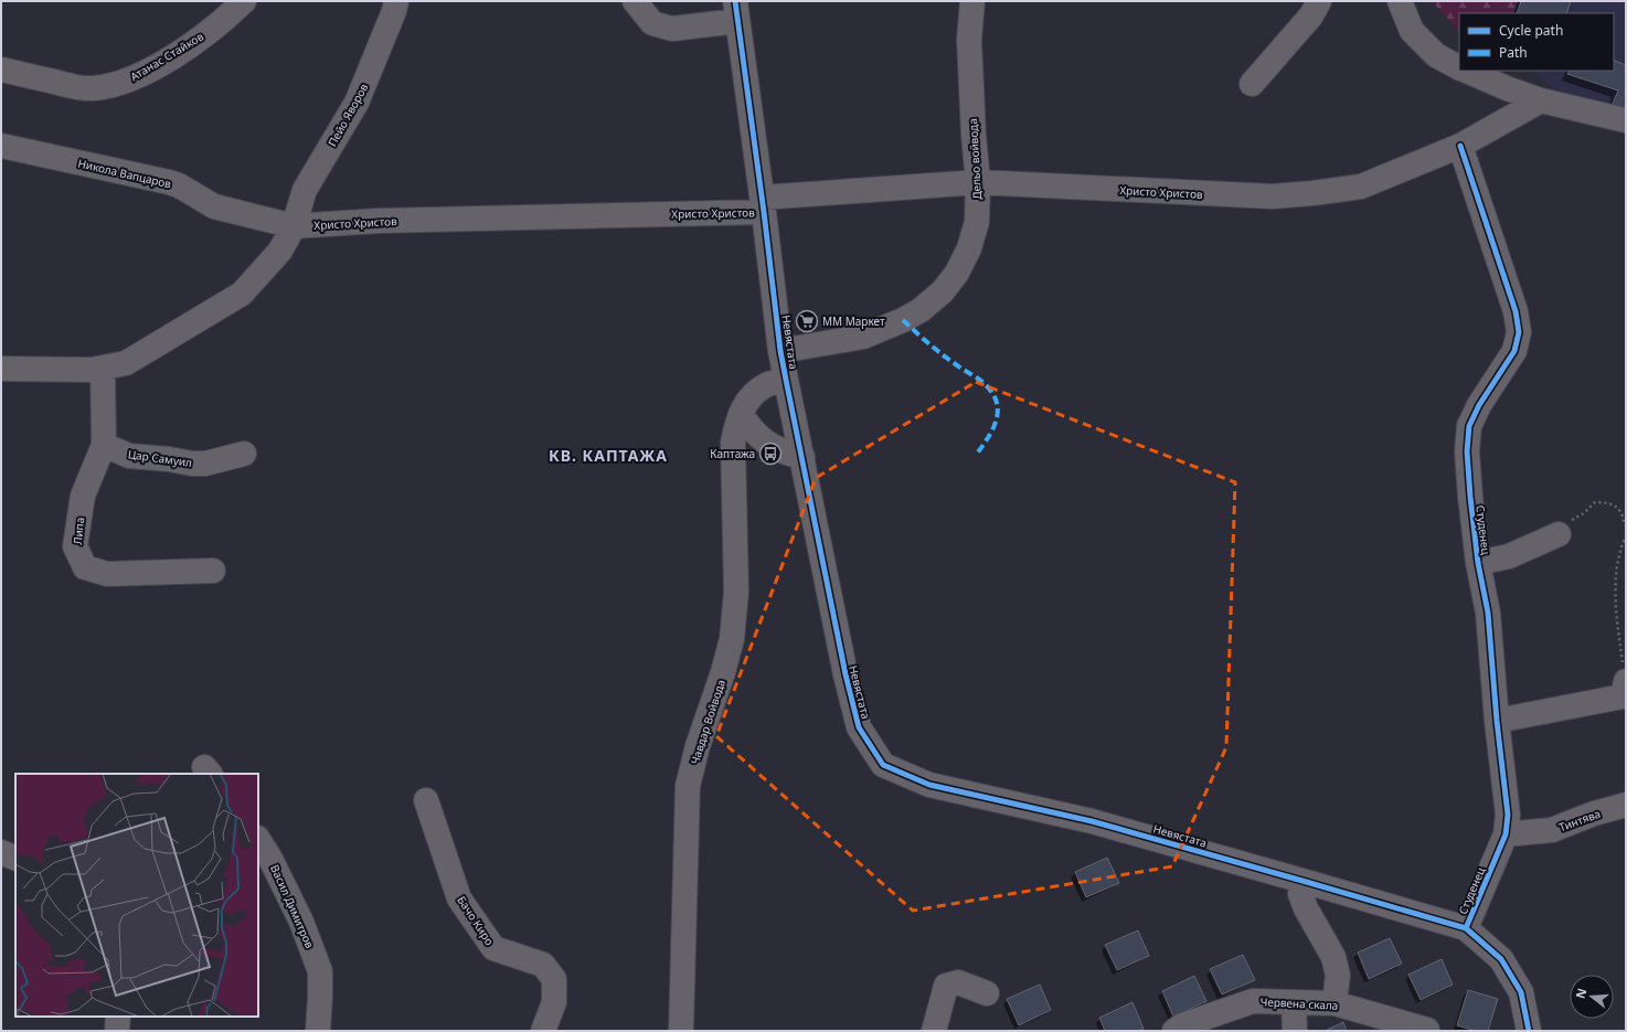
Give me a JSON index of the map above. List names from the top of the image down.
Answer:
{
  "streets": {
    "street": [
      "Атанас Стайков",
      "Пейо Яворов",
      "Дельо войвода",
      "Никола Вапцаров",
      "Христо Христов",
      "Невястата",
      "Цар Самуил",
      "Студенец",
      "Липа",
      "Чавдар Войвода",
      "Тинтява",
      "Васил Димитров",
      "Бачо Киро",
      "Червена скала"
    ]
  },
  "crossings": [
    ["Пейо Яворов", "Никола Вапцаров"],
    ["Пейо Яворов", "Христо Христов"],
    ["Дельо войвода", "Христо Христов"],
    ["Дельо войвода", "Невястата"],
    ["Никола Вапцаров", "Христо Христов"],
    ["Христо Христов", "Невястата"],
    ["Христо Христов", "Студенец"],
    ["Невястата", "Студенец"],
    ["Невястата", "Чавдар Войвода"],
    ["Цар Самуил", "Липа"],
    ["Студенец", "Тинтява"]
  ],
  "districts": ["КВ. КАПТАЖА"],
  "places": {
    "supermarket": ["ММ Маркет"],
    "bus stop": ["Каптажа"]
  },
  "legend": ["Cycle path", "Path"],
  "north": "left"
}
